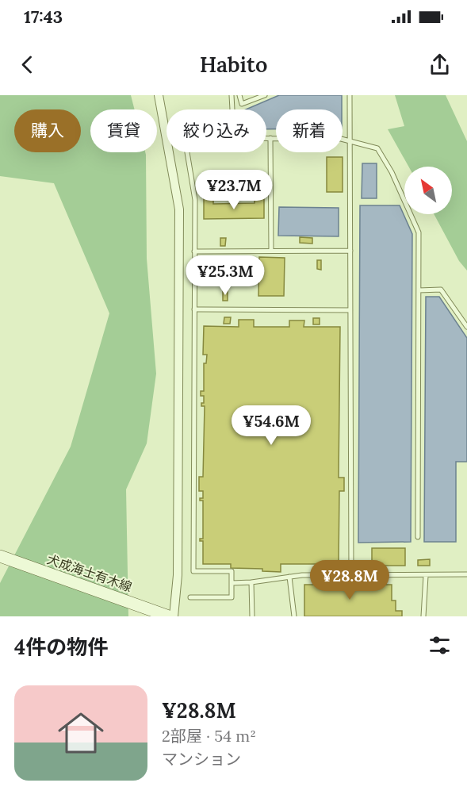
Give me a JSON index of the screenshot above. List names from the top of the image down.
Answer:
{
  "streets": {
    "main road": ["犬成海士有木線"]
  },
  "north": "top left",
  "page": {
    "status": "17:43",
    "header": "Habito",
    "chip": [
      "購入",
      "賃貸",
      "絞り込み",
      "新着"
    ],
    "price": [
      "¥23.7M",
      "¥25.3M",
      "¥54.6M",
      "¥28.8M"
    ],
    "heading": "4件の物件",
    "list": [
      {
        "name": "¥28.8M",
        "note": "2部屋 · 54 m² · マンション"
      }
    ]
  }
}
